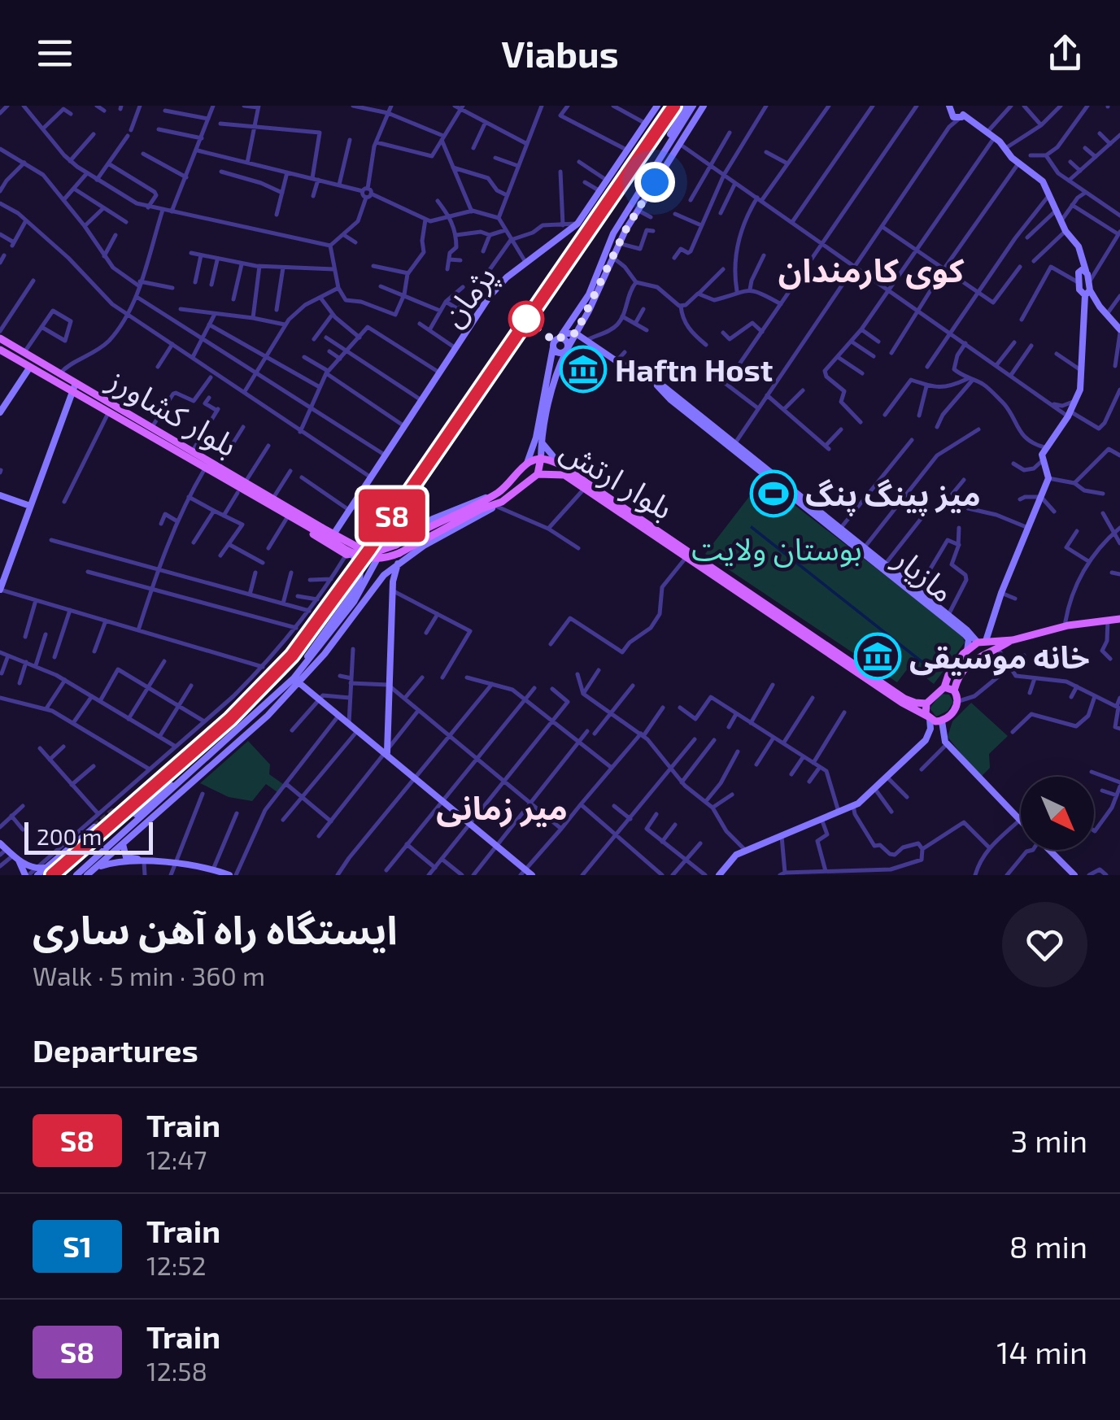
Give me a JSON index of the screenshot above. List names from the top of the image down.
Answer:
{
  "streets": {
    "main road": [
      "پژمان",
      "بلوار کشاورز",
      "بلوار ارتش",
      "مازیار"
    ]
  },
  "districts": ["کوی کارمندان", "میر زمانی"],
  "parks": ["بوستان ولایت"],
  "places": {
    "museum": ["Haftn Host", "خانه موسیقی"],
    "sports": ["میز پینگ پنگ"]
  },
  "scale_bar": "200 m",
  "north": "bottom right",
  "page": {
    "header": "Viabus",
    "on_map": "S8",
    "scale": "200 m",
    "heading": [
      ["ایستگاه راه آهن ساری", "Walk · 5 min · 360 m"],
      "Departures"
    ],
    "list": [
      {
        "mark": "S8",
        "name": "Train",
        "note": "12:47",
        "value": "3 min"
      },
      {
        "mark": "S1",
        "name": "Train",
        "note": "12:52",
        "value": "8 min"
      },
      {
        "mark": "S8",
        "name": "Train",
        "note": "12:58",
        "value": "14 min"
      }
    ]
  }
}
